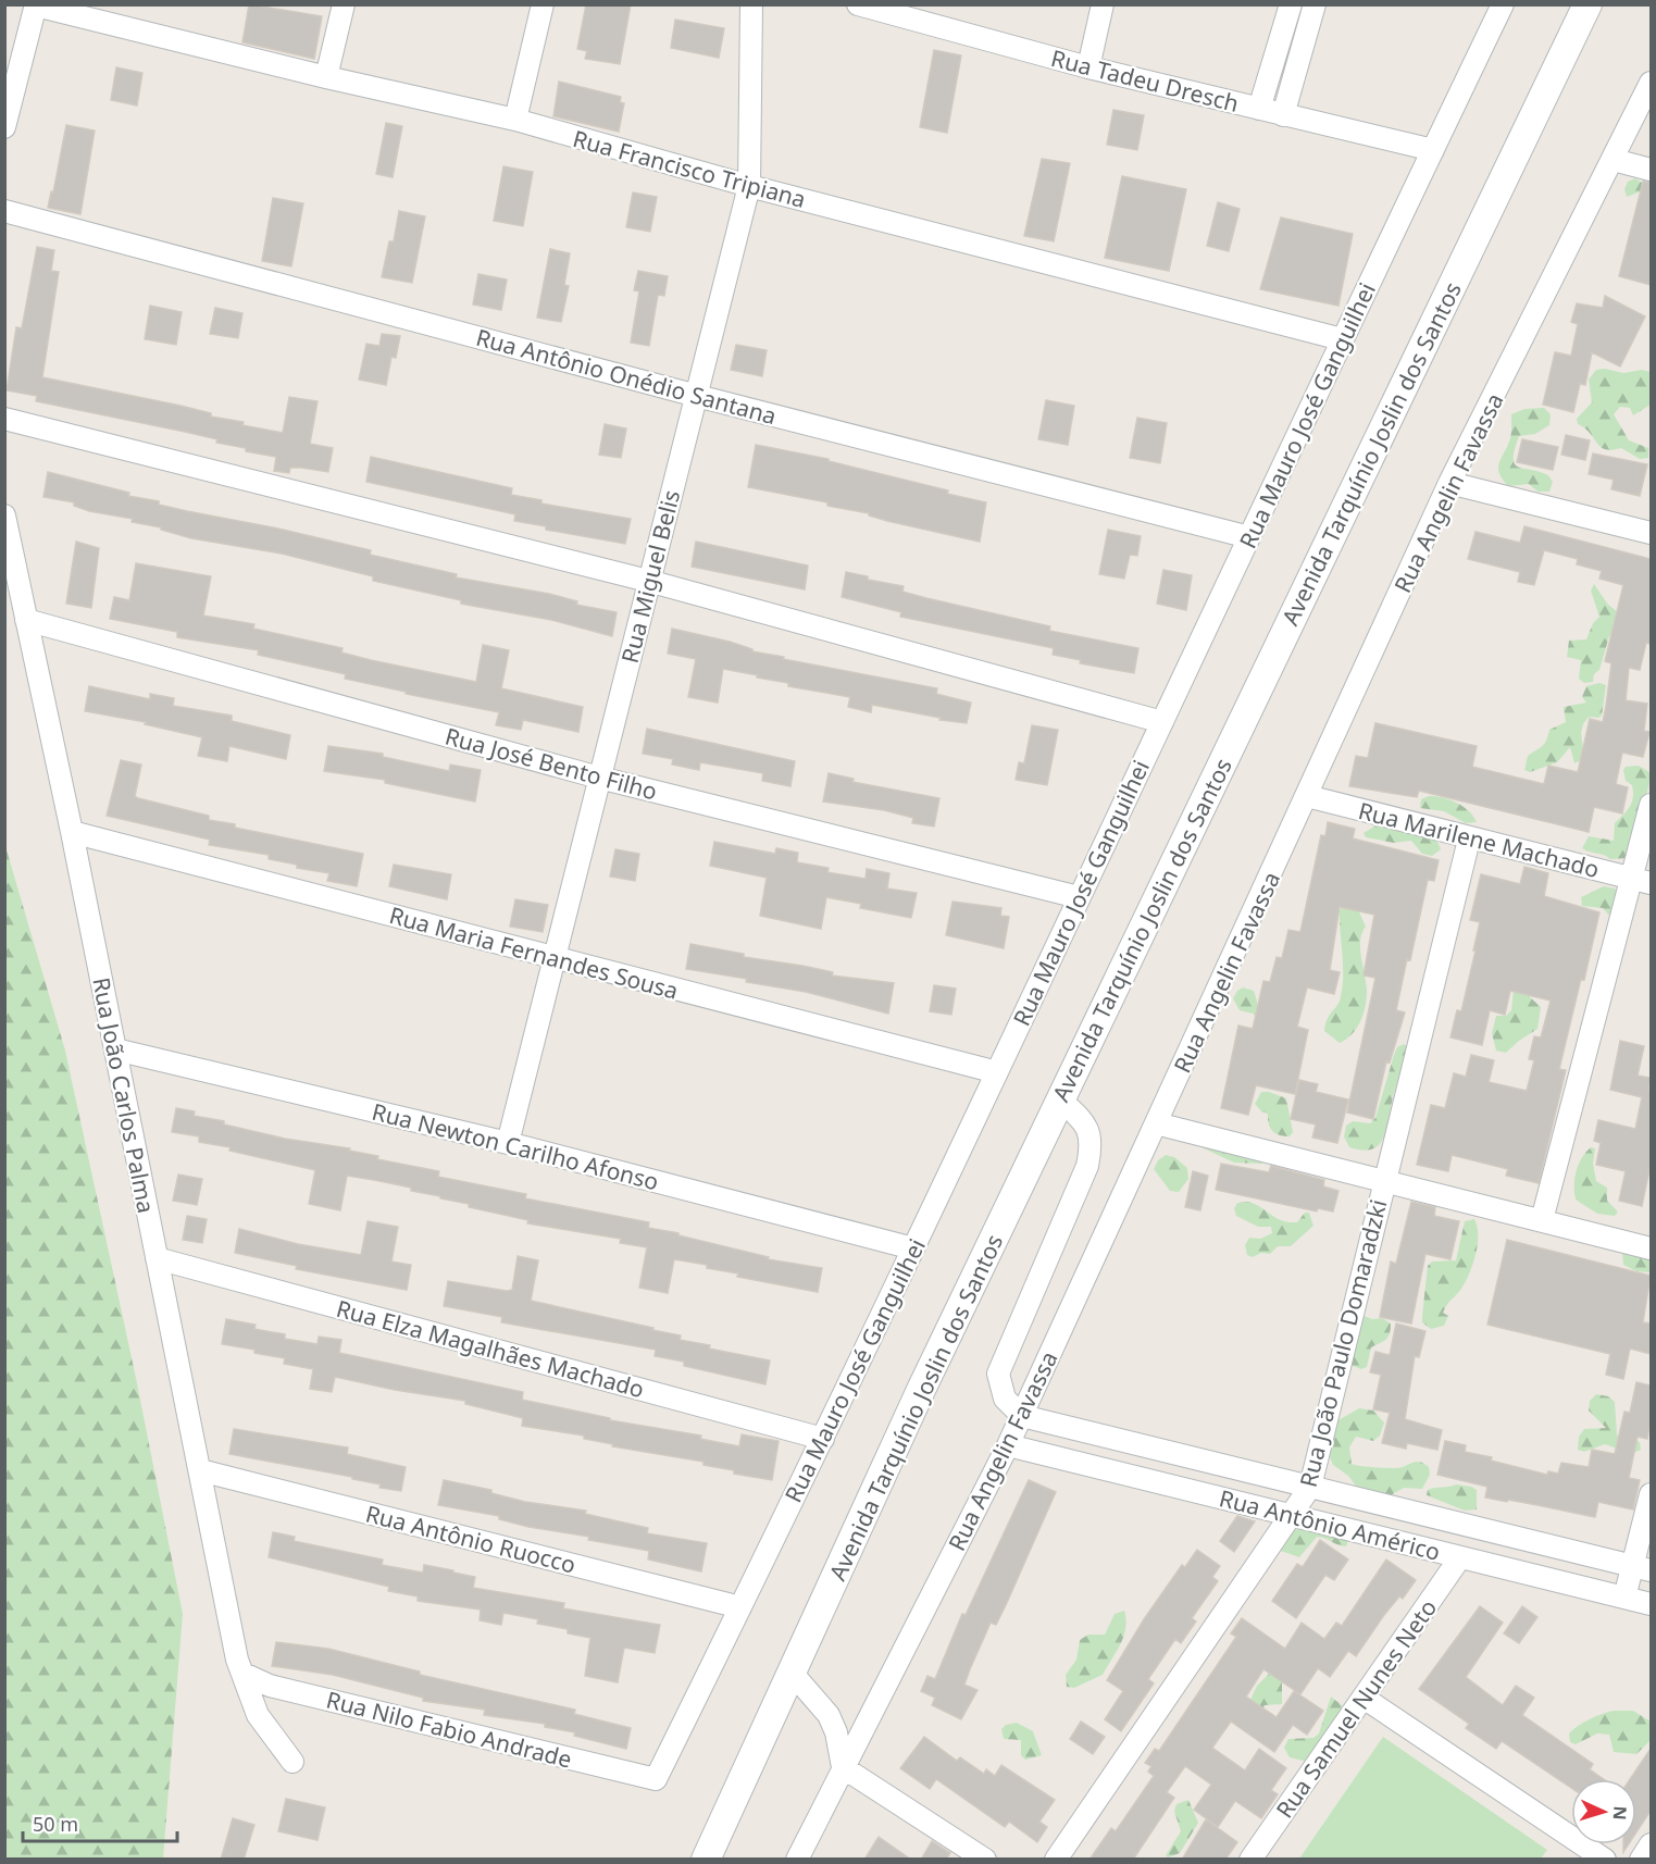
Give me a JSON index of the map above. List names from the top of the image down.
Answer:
{
  "streets": {
    "street": [
      "Rua Tadeu Dresch",
      "Rua Francisco Tripiana",
      "Rua Antônio Onédio Santana",
      "Rua Mauro José Ganguilhei",
      "Avenida Tarquínio Joslin dos Santos",
      "Rua Angelin Favassa",
      "Rua Miguel Belis",
      "Rua José Bento Filho",
      "Rua Marilene Machado",
      "Rua Maria Fernandes Sousa",
      "Rua João Carlos Palma",
      "Rua Newton Carilho Afonso",
      "Rua João Paulo Domaradzki",
      "Rua Elza Magalhães Machado",
      "Rua Antônio Américo",
      "Rua Antônio Ruocco",
      "Rua Samuel Nunes Neto",
      "Rua Nilo Fabio Andrade"
    ]
  },
  "crossings": [
    ["Rua Tadeu Dresch", "Rua Mauro José Ganguilhei"],
    ["Rua Francisco Tripiana", "Rua Mauro José Ganguilhei"],
    ["Rua Francisco Tripiana", "Rua Miguel Belis"],
    ["Rua Antônio Onédio Santana", "Rua Mauro José Ganguilhei"],
    ["Rua Antônio Onédio Santana", "Rua Miguel Belis"],
    ["Rua Mauro José Ganguilhei", "Rua José Bento Filho"],
    ["Rua Mauro José Ganguilhei", "Rua Maria Fernandes Sousa"],
    ["Rua Mauro José Ganguilhei", "Rua Newton Carilho Afonso"],
    ["Rua Mauro José Ganguilhei", "Rua Elza Magalhães Machado"],
    ["Rua Mauro José Ganguilhei", "Rua Antônio Ruocco"],
    ["Rua Mauro José Ganguilhei", "Rua Nilo Fabio Andrade"],
    ["Rua Angelin Favassa", "Rua Marilene Machado"],
    ["Rua Angelin Favassa", "Rua Antônio Américo"],
    ["Rua Miguel Belis", "Rua José Bento Filho"],
    ["Rua Miguel Belis", "Rua Maria Fernandes Sousa"],
    ["Rua Miguel Belis", "Rua Newton Carilho Afonso"],
    ["Rua José Bento Filho", "Rua João Carlos Palma"],
    ["Rua Marilene Machado", "Rua João Paulo Domaradzki"],
    ["Rua Maria Fernandes Sousa", "Rua João Carlos Palma"],
    ["Rua João Carlos Palma", "Rua Newton Carilho Afonso"],
    ["Rua João Carlos Palma", "Rua Elza Magalhães Machado"],
    ["Rua João Carlos Palma", "Rua Antônio Ruocco"],
    ["Rua João Carlos Palma", "Rua Nilo Fabio Andrade"],
    ["Rua João Paulo Domaradzki", "Rua Antônio Américo"],
    ["Rua Antônio Américo", "Rua Samuel Nunes Neto"]
  ],
  "scale_bar": "50 m",
  "north": "right"
}
